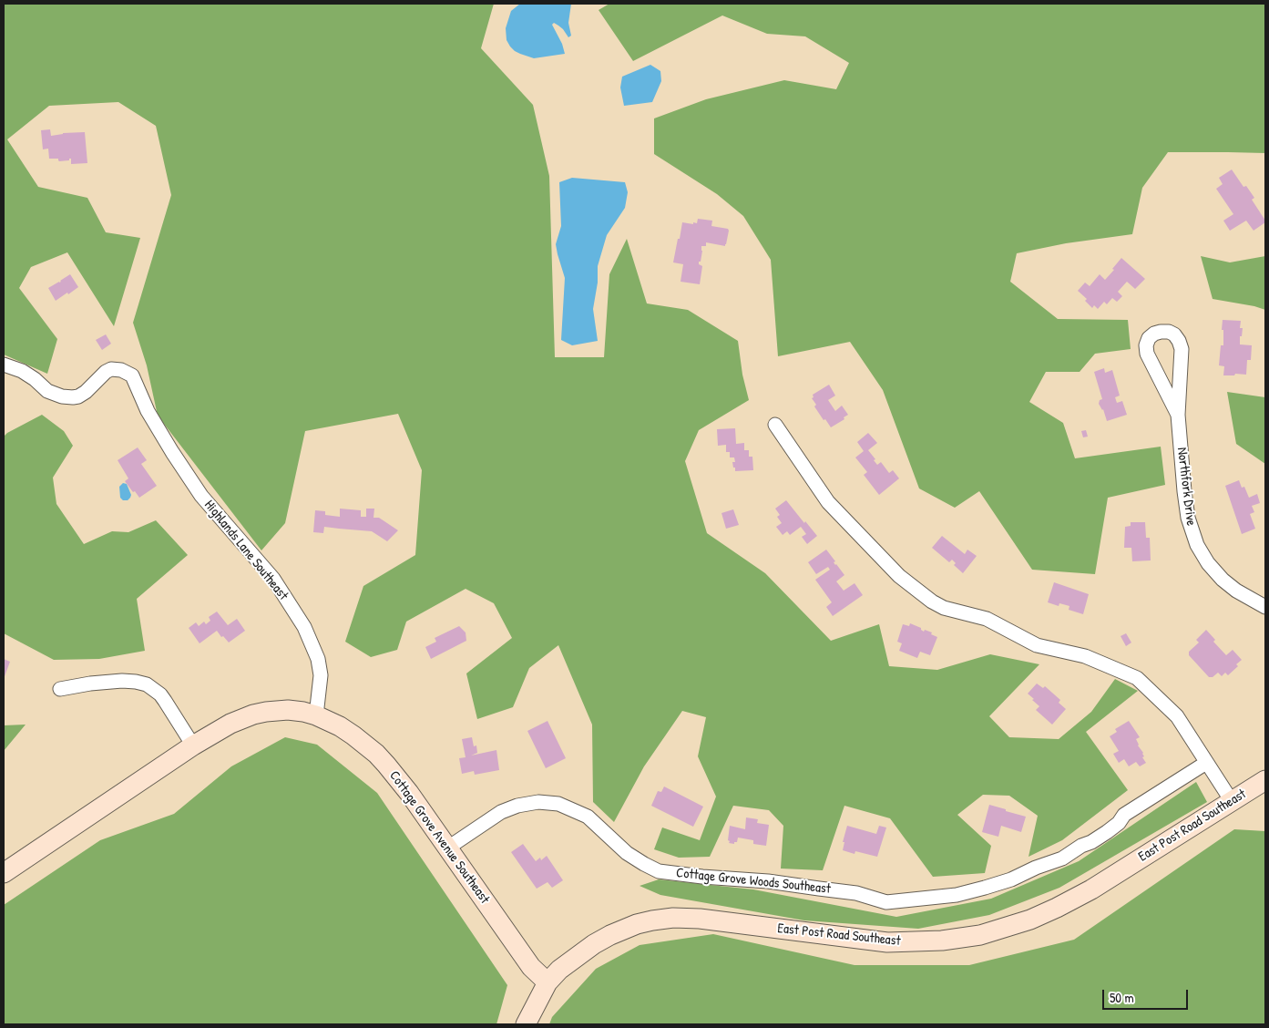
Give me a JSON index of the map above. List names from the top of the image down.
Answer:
{
  "streets": {
    "main road": ["East Post Road Southeast", "Cottage Grove Avenue Southeast"],
    "street": ["Northfork Drive", "Highlands Lane Southeast", "Cottage Grove Woods Southeast"]
  },
  "crossings": [
    ["Highlands Lane Southeast", "Cottage Grove Avenue Southeast"],
    ["East Post Road Southeast", "Cottage Grove Avenue Southeast"],
    ["Cottage Grove Avenue Southeast", "Cottage Grove Woods Southeast"]
  ],
  "scale_bar": "50 m"
}
